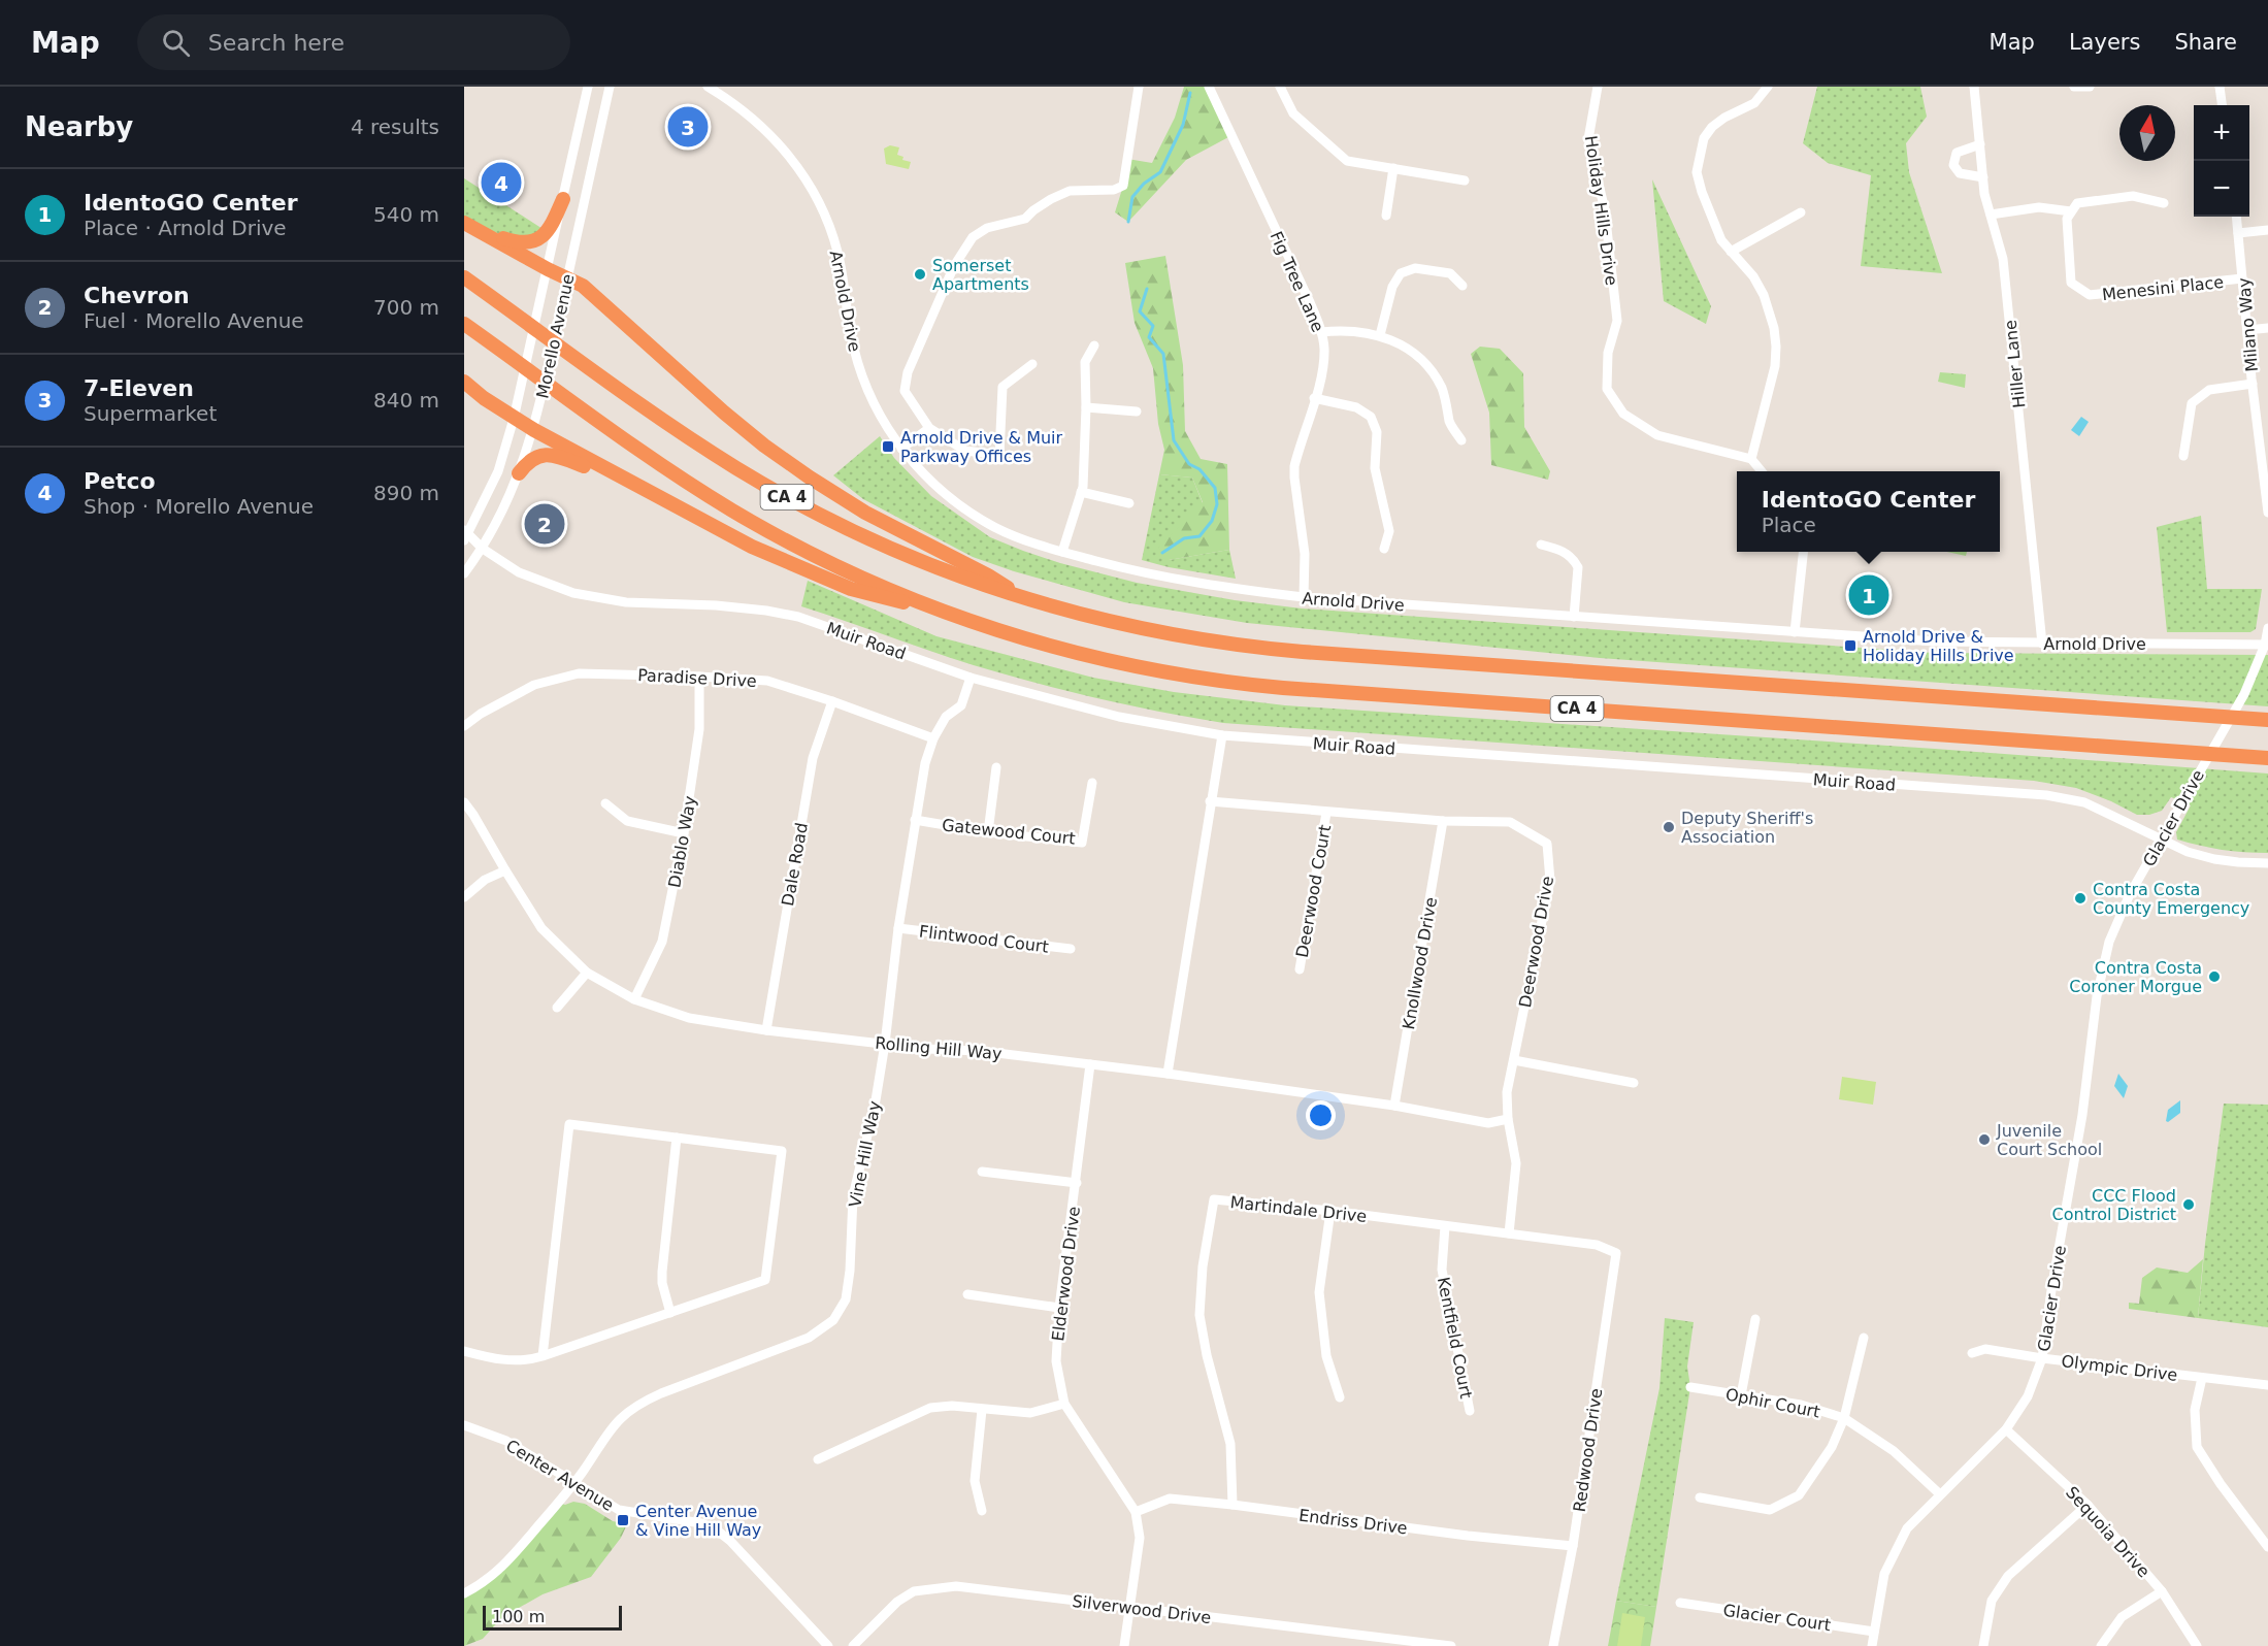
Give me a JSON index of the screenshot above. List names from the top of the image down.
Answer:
{
  "streets": {
    "highway": ["CA 4"],
    "street": [
      "Holiday Hills Drive",
      "Fig Tree Lane",
      "Menesini Place",
      "Arnold Drive",
      "Milano Way",
      "Morello Avenue",
      "Hiller Lane",
      "Muir Road",
      "Paradise Drive",
      "Glacier Drive",
      "Gatewood Court",
      "Diablo Way",
      "Dale Road",
      "Deerwood Court",
      "Flintwood Court",
      "Deerwood Drive",
      "Knollwood Drive",
      "Rolling Hill Way",
      "Vine Hill Way",
      "Martindale Drive",
      "Elderwood Drive",
      "Kentfield Court",
      "Olympic Drive",
      "Ophir Court",
      "Redwood Drive",
      "Center Avenue",
      "Endriss Drive",
      "Sequoia Drive",
      "Silverwood Drive",
      "Glacier Court"
    ]
  },
  "crossings": [
    ["Fig Tree Lane", "Arnold Drive"],
    ["Menesini Place", "Milano Way"],
    ["Arnold Drive", "Hiller Lane"],
    ["Arnold Drive", "Glacier Drive"],
    ["Morello Avenue", "Muir Road"],
    ["Muir Road", "Glacier Drive"],
    ["Muir Road", "Vine Hill Way"],
    ["Paradise Drive", "Diablo Way"],
    ["Paradise Drive", "Dale Road"],
    ["Paradise Drive", "Vine Hill Way"],
    ["Glacier Drive", "Olympic Drive"],
    ["Glacier Drive", "Ophir Court"],
    ["Glacier Drive", "Sequoia Drive"],
    ["Glacier Drive", "Glacier Court"],
    ["Gatewood Court", "Vine Hill Way"],
    ["Diablo Way", "Rolling Hill Way"],
    ["Dale Road", "Rolling Hill Way"],
    ["Deerwood Court", "Deerwood Drive"],
    ["Flintwood Court", "Vine Hill Way"],
    ["Deerwood Drive", "Knollwood Drive"],
    ["Deerwood Drive", "Rolling Hill Way"],
    ["Deerwood Drive", "Martindale Drive"],
    ["Knollwood Drive", "Rolling Hill Way"],
    ["Rolling Hill Way", "Vine Hill Way"],
    ["Rolling Hill Way", "Elderwood Drive"],
    ["Vine Hill Way", "Center Avenue"],
    ["Martindale Drive", "Kentfield Court"],
    ["Martindale Drive", "Redwood Drive"],
    ["Martindale Drive", "Endriss Drive"],
    ["Elderwood Drive", "Endriss Drive"],
    ["Elderwood Drive", "Silverwood Drive"],
    ["Redwood Drive", "Endriss Drive"]
  ],
  "places": {
    "other": [
      "Somerset Apartments",
      "Deputy Sheriff's Association",
      "Contra Costa County Emergency",
      "Contra Costa Coroner Morgue",
      "Juvenile Court School",
      "CCC Flood Control District"
    ],
    "transit": ["Arnold Drive & Muir Parkway Offices", "Arnold Drive & Holiday Hills Drive", "Center Avenue & Vine Hill Way"]
  },
  "scale_bar": "100 m",
  "north": "top",
  "page": {
    "header": "Map",
    "search": "Search here",
    "nav": ["Map", "Layers", "Share"],
    "heading": ["Nearby", "4 results"],
    "pins": [
      "3",
      "4",
      "2",
      "1"
    ],
    "map_buttons": ["+", "−"],
    "list": [
      {
        "mark": "1",
        "name": "IdentoGO Center",
        "note": "Place · Arnold Drive",
        "value": "540 m"
      },
      {
        "mark": "2",
        "name": "Chevron",
        "note": "Fuel · Morello Avenue",
        "value": "700 m"
      },
      {
        "mark": "3",
        "name": "7-Eleven",
        "note": "Supermarket",
        "value": "840 m"
      },
      {
        "mark": "4",
        "name": "Petco",
        "note": "Shop · Morello Avenue",
        "value": "890 m"
      }
    ],
    "popup": ["IdentoGO Center", "Place"],
    "scale": "100 m"
  }
}
